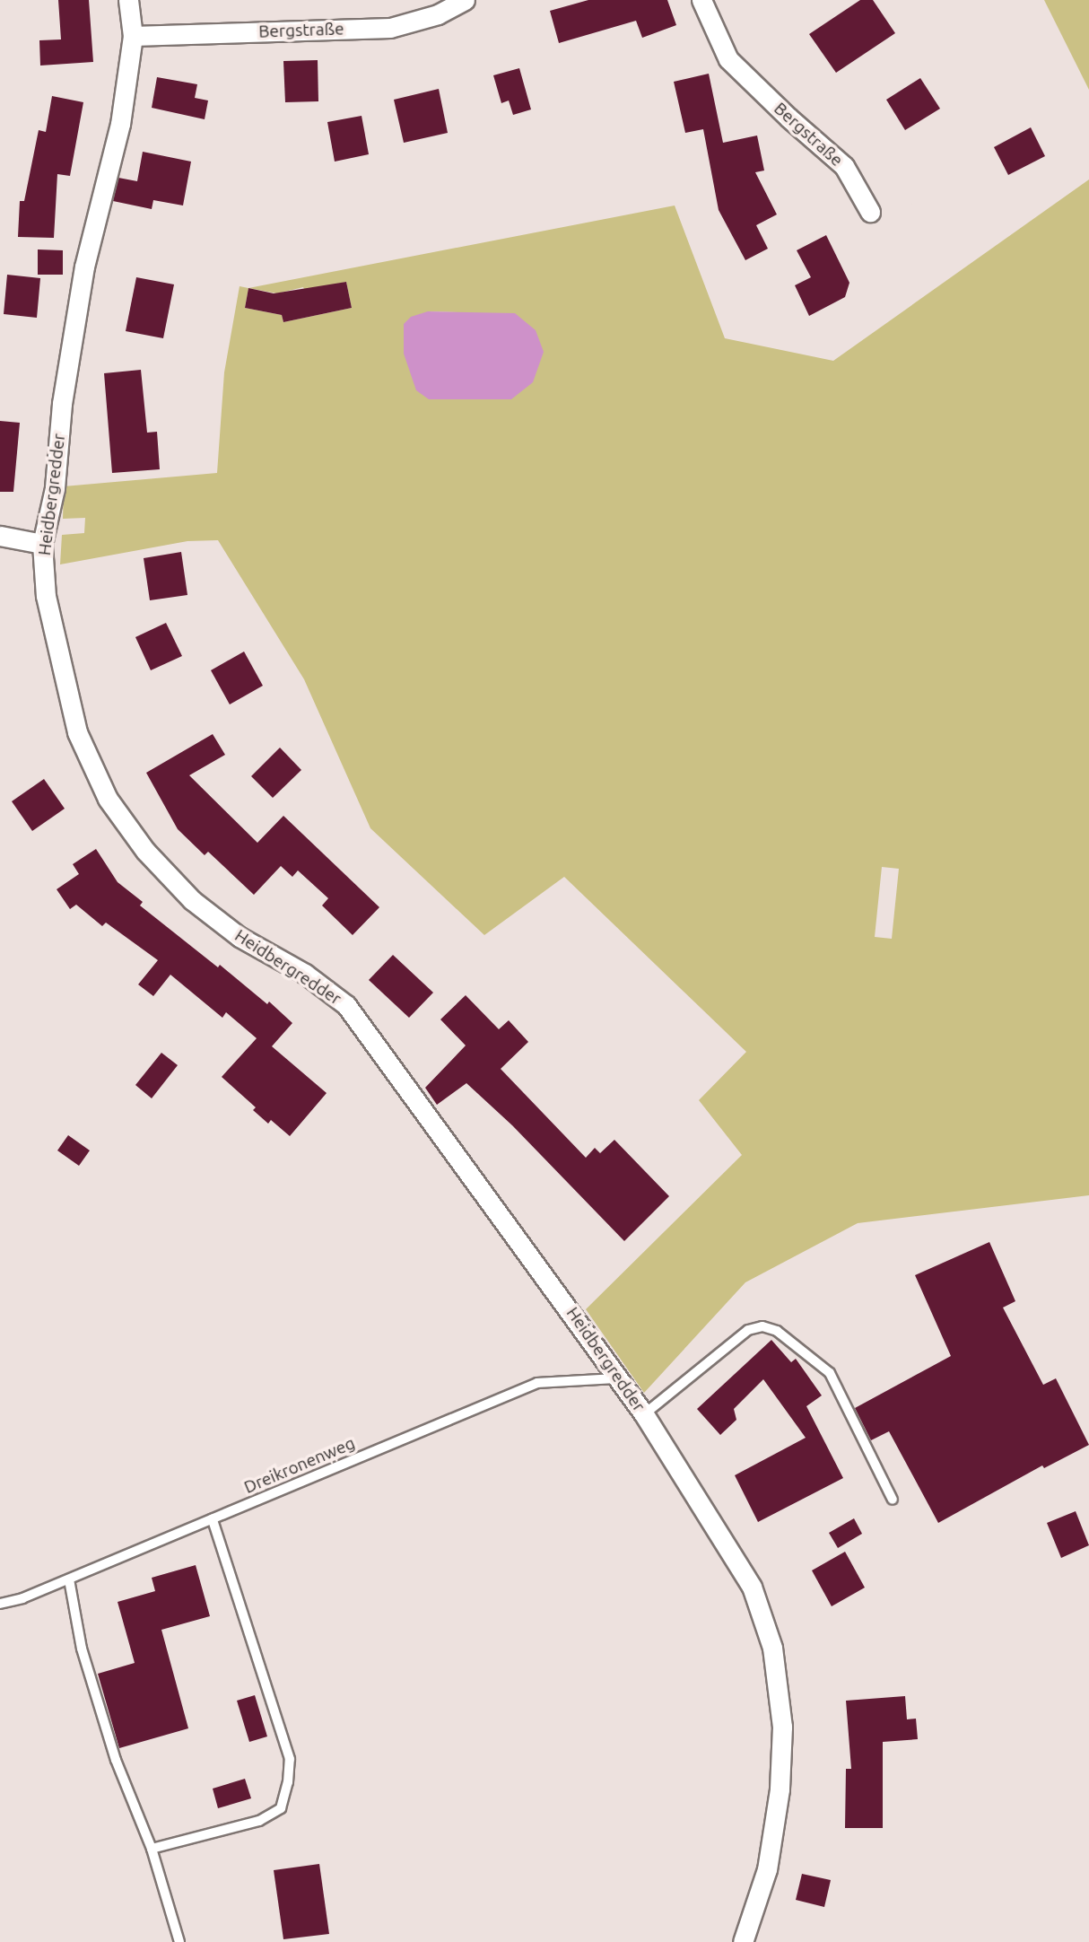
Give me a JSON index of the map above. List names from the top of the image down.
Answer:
{
  "streets": {
    "street": ["Bergstraße", "Heidbergredder"],
    "lane": ["Dreikronenweg"]
  },
  "crossings": [
    ["Bergstraße", "Heidbergredder"],
    ["Heidbergredder", "Dreikronenweg"]
  ]
}
